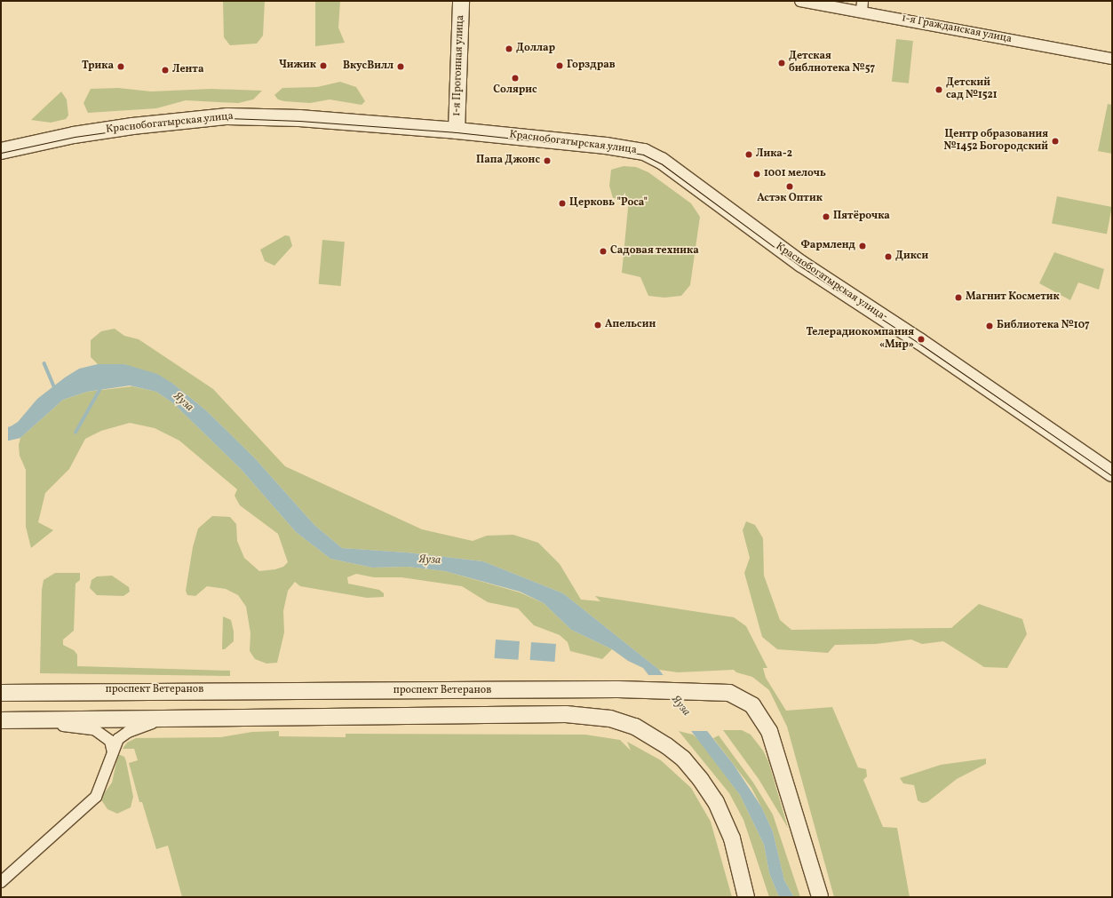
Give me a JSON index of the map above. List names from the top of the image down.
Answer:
{
  "streets": {
    "main road": ["1-я Прогонная улица", "Краснобогатырская улица", "проспект Ветеранов"],
    "street": ["1-я Гражданская улица"]
  },
  "crossings": [
    ["1-я Прогонная улица", "Краснобогатырская улица"]
  ],
  "water": ["Яуза"],
  "places": [
    "Доллар",
    "Детская библиотека №57",
    "Чижик",
    "Горздрав",
    "Трика",
    "ВкусВилл",
    "Лента",
    "Солярис",
    "Детский сад №1521",
    "Центр образования №1452 Богородский",
    "Лика-2",
    "Папа Джонс",
    "1001 мелочь",
    "Астэк Оптик",
    "Церковь \"Роса\"",
    "Пятёрочка",
    "Фармленд",
    "Садовая техника",
    "Дикси",
    "Магнит Косметик",
    "Апельсин",
    "Библиотека №107",
    "Телерадиокомпания «Мир»"
  ]
}
